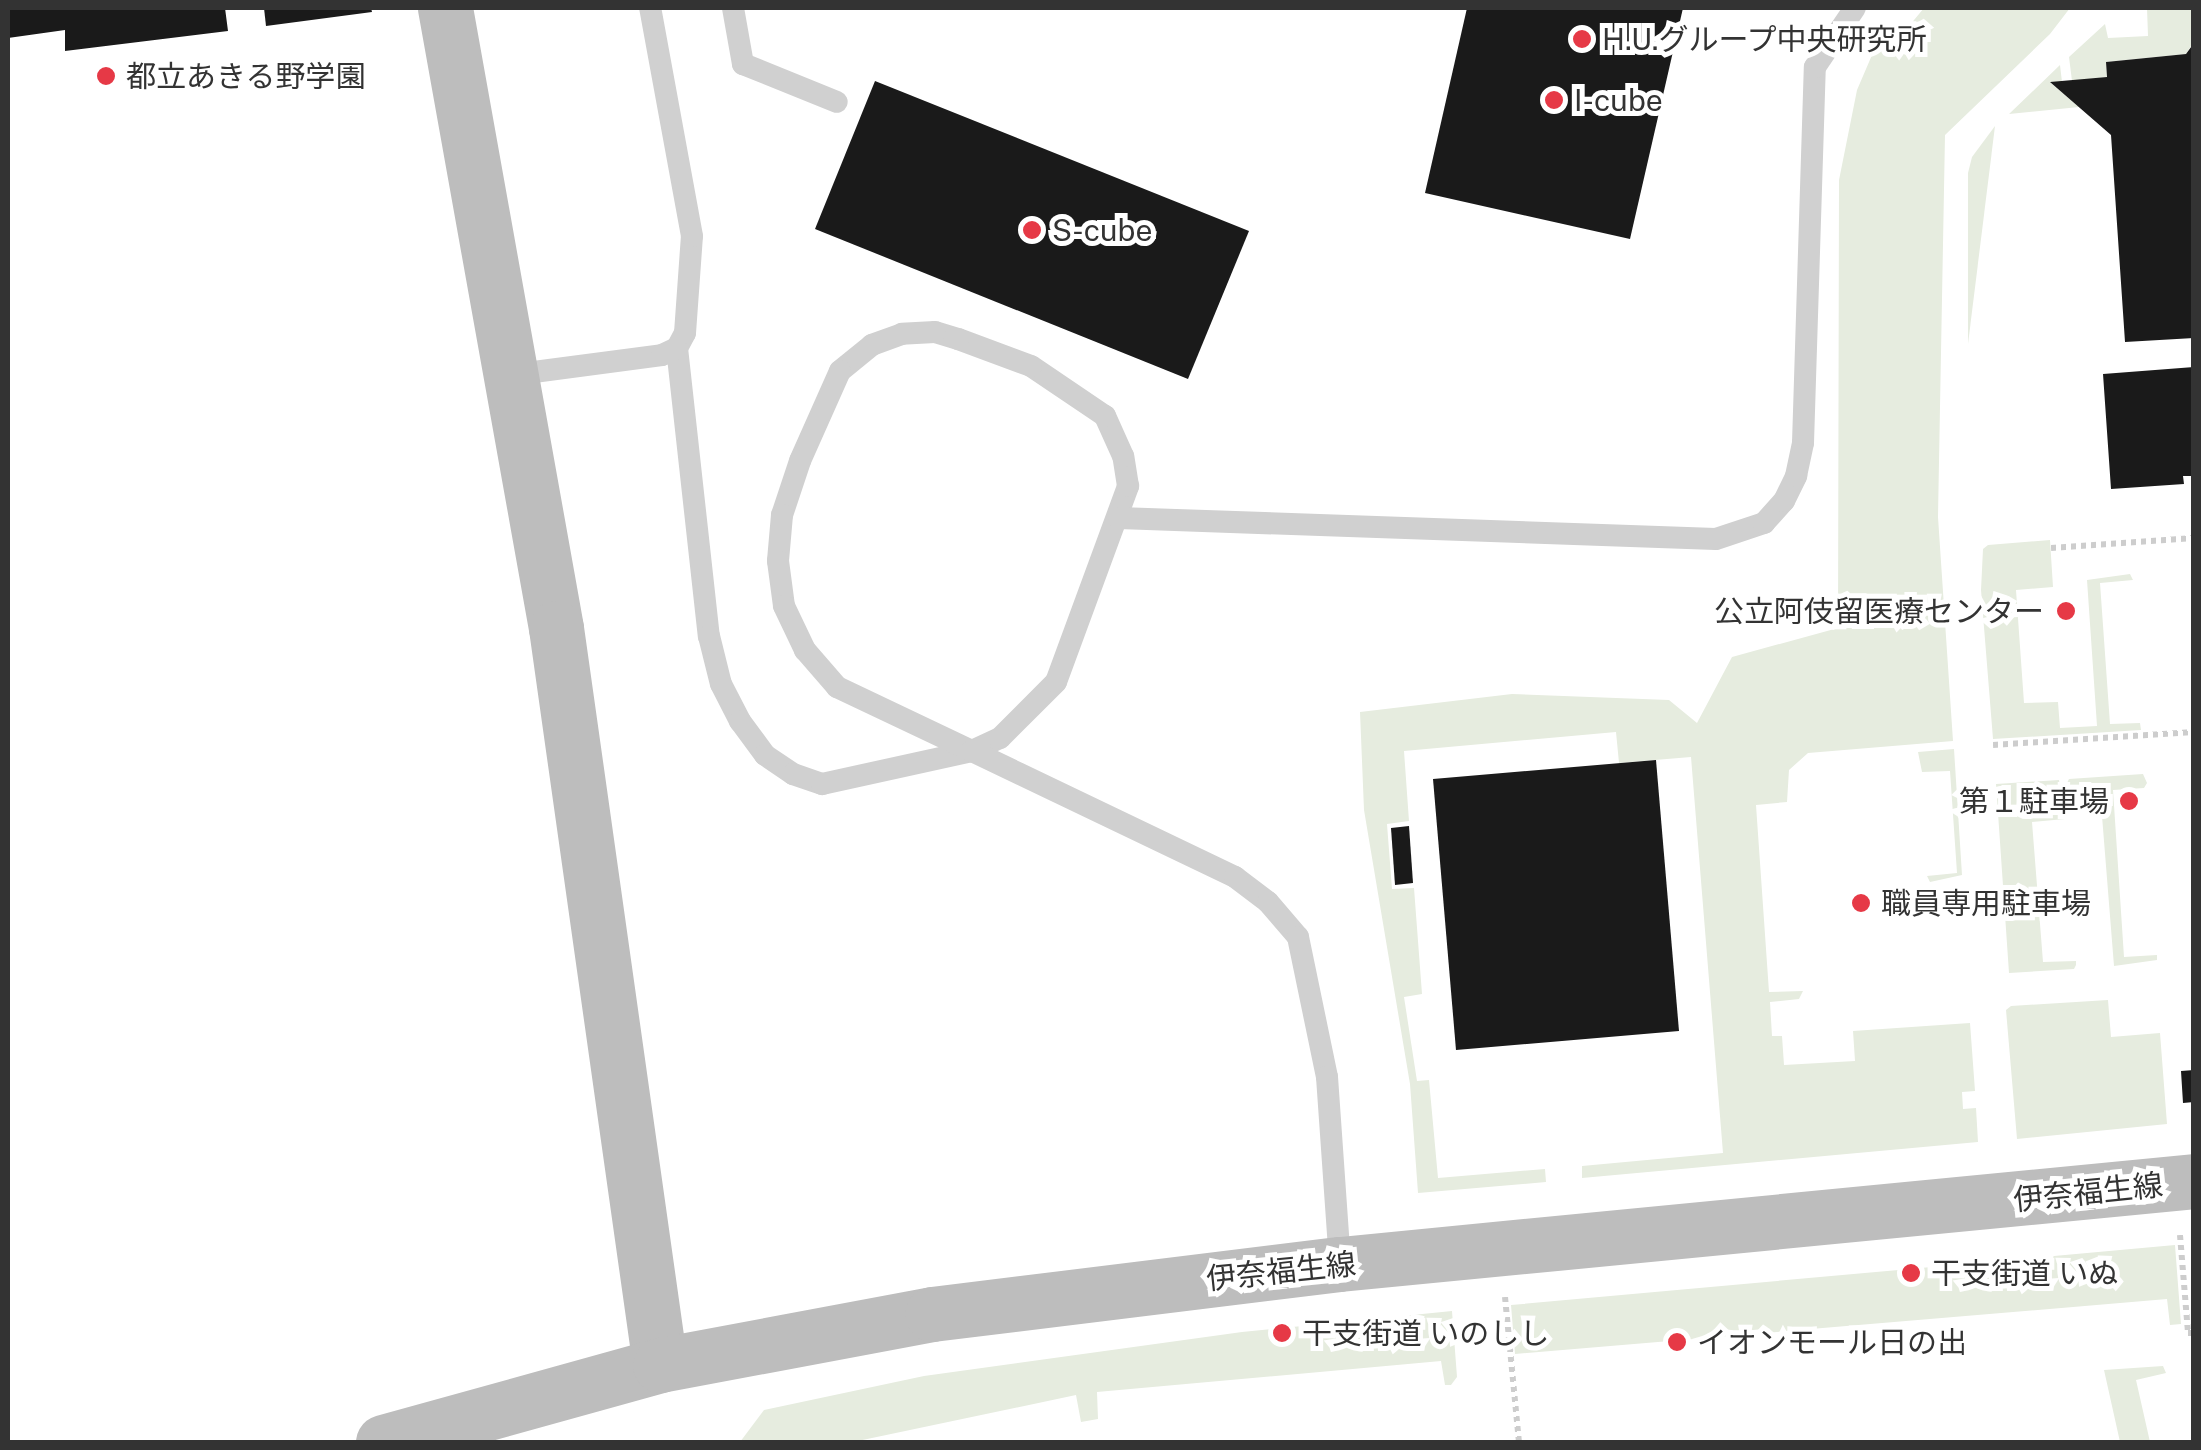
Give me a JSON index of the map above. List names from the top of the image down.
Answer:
{
  "streets": {
    "main road": ["伊奈福生線"]
  },
  "places": [
    "H.U.グループ中央研究所",
    "都立あきる野学園",
    "I-cube",
    "S-cube",
    "公立阿伎留医療センター",
    "第１駐車場",
    "職員専用駐車場",
    "干支街道 いぬ",
    "干支街道 いのしし",
    "イオンモール日の出"
  ]
}
